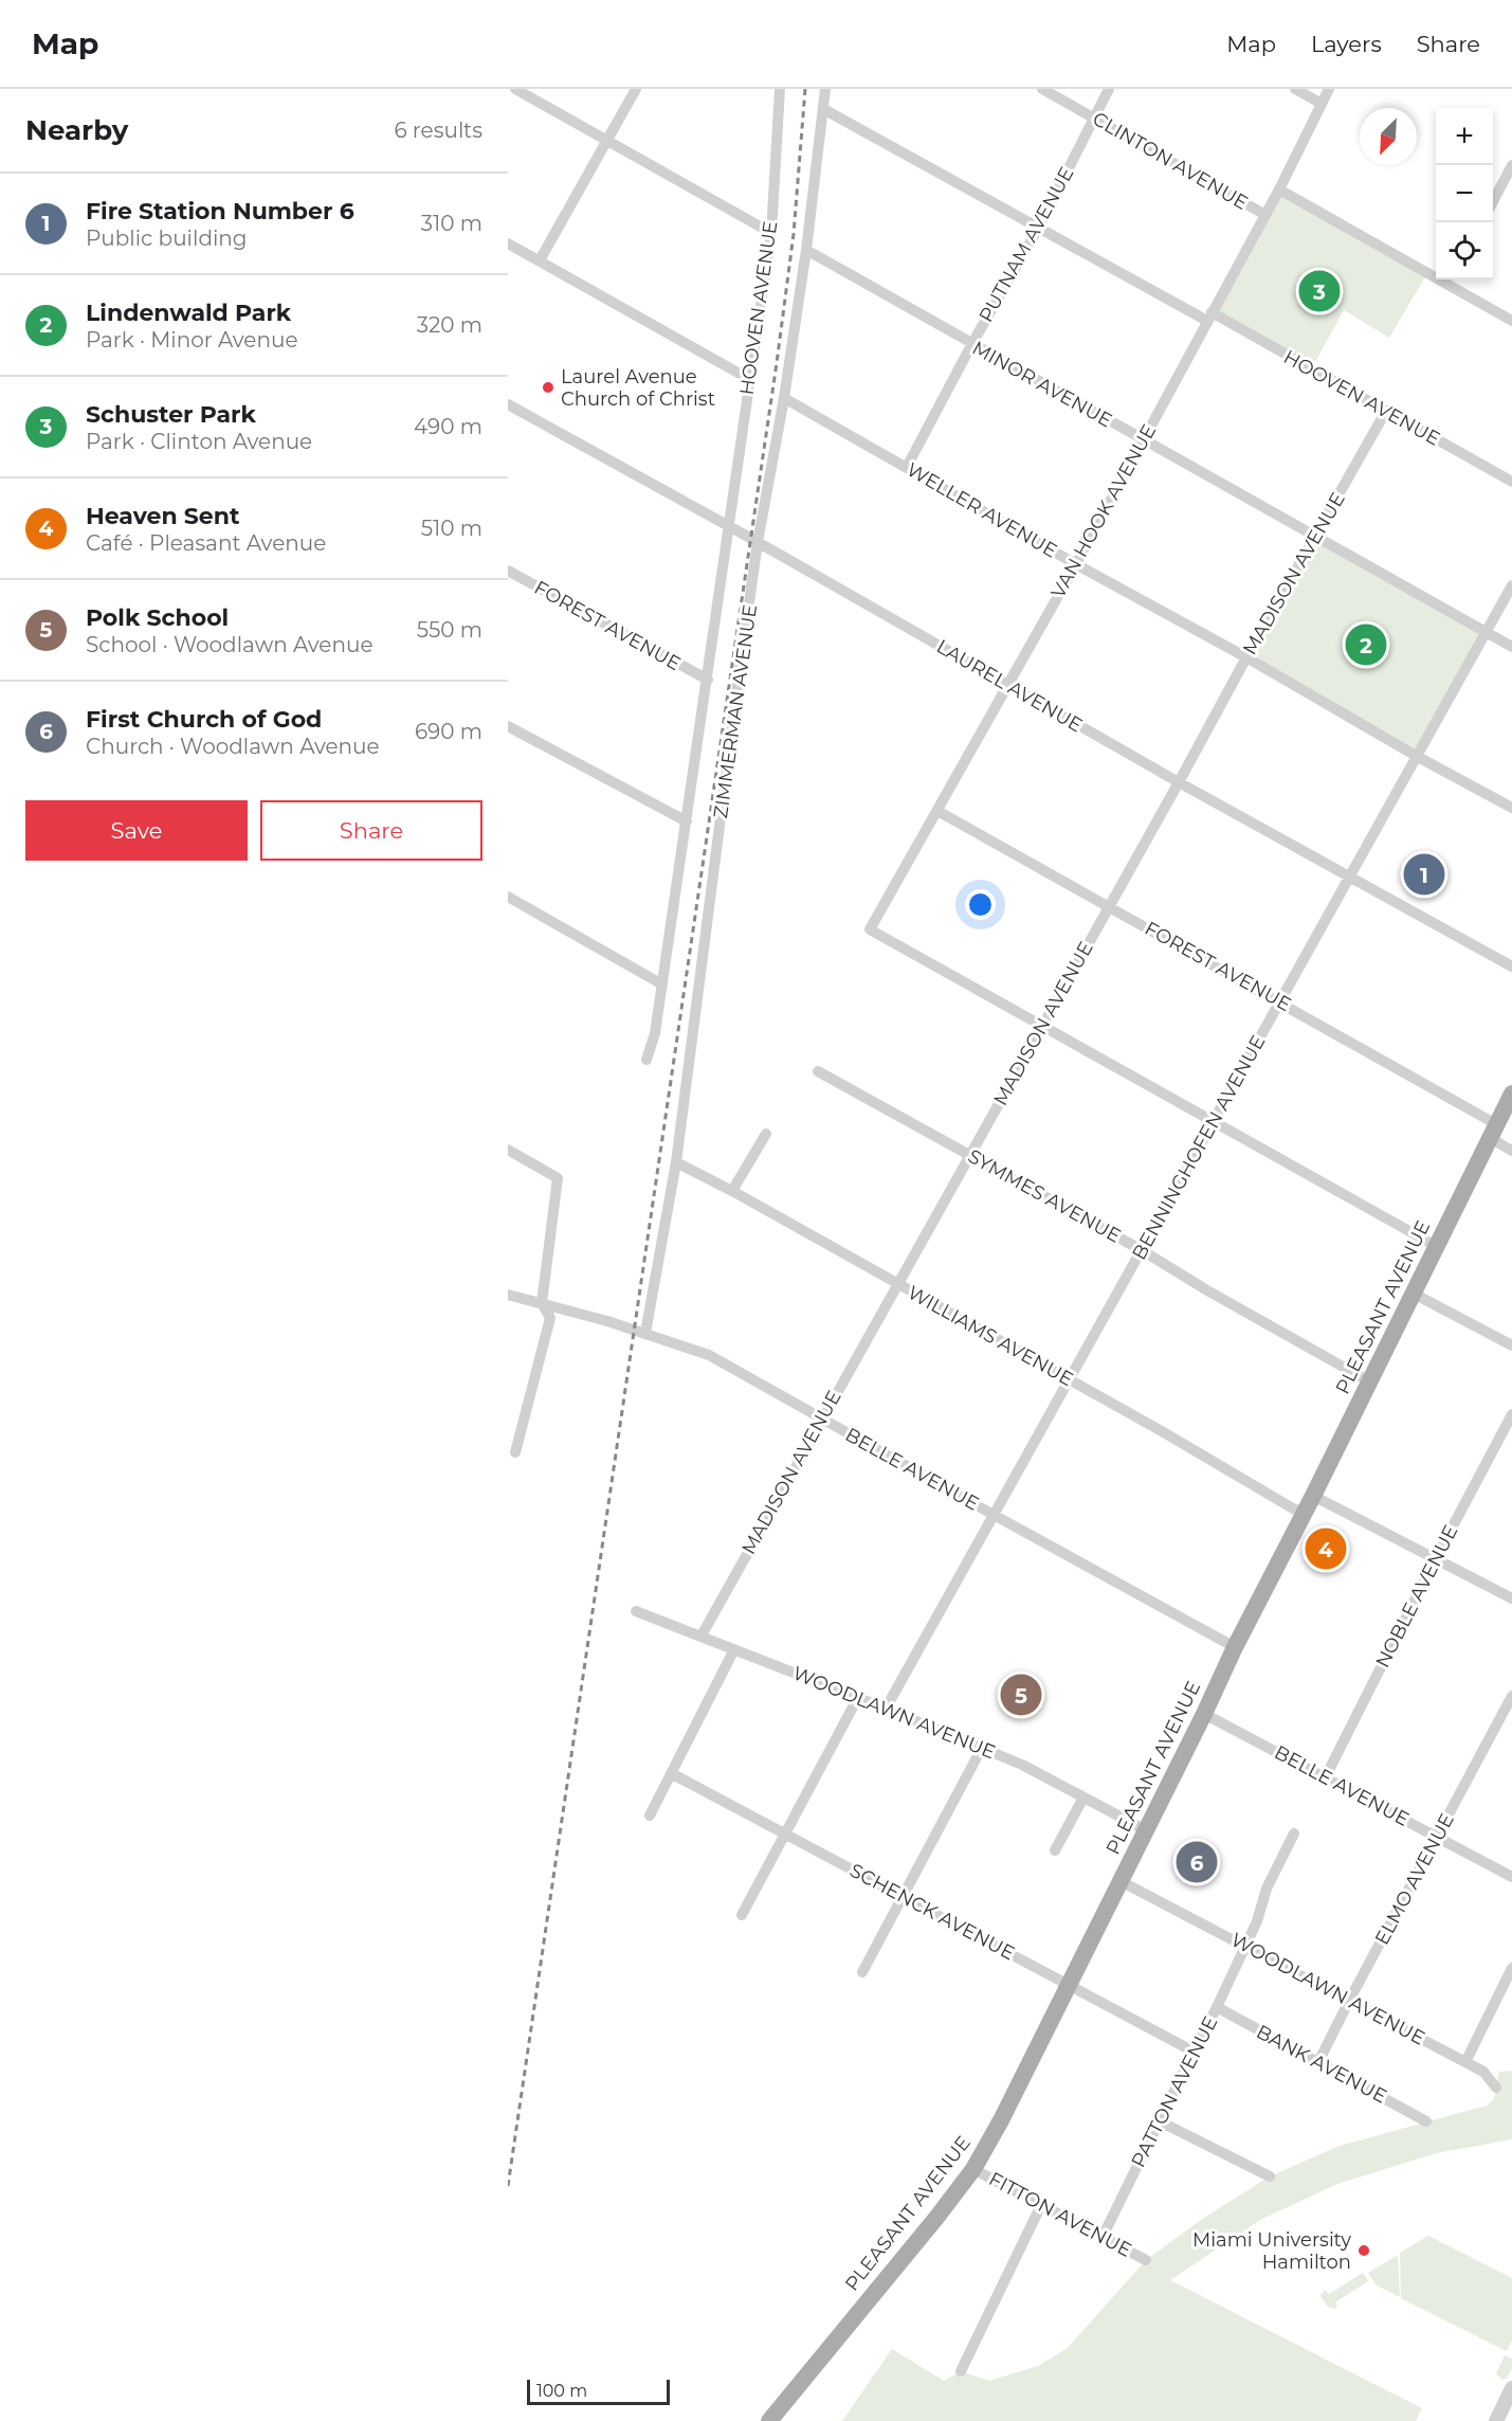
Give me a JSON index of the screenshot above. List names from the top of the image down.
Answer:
{
  "streets": {
    "main road": ["PLEASANT AVENUE"],
    "street": [
      "CLINTON AVENUE",
      "PUTNAM AVENUE",
      "HOOVEN AVENUE",
      "MINOR AVENUE",
      "WELLER AVENUE",
      "VAN HOOK AVENUE",
      "MADISON AVENUE",
      "FOREST AVENUE",
      "LAUREL AVENUE",
      "ZIMMERMAN AVENUE",
      "BENNINGHOFEN AVENUE",
      "SYMMES AVENUE",
      "WILLIAMS AVENUE",
      "BELLE AVENUE",
      "NOBLE AVENUE",
      "WOODLAWN AVENUE",
      "ELMO AVENUE",
      "SCHENCK AVENUE",
      "BANK AVENUE",
      "PATTON AVENUE",
      "FITTON AVENUE"
    ]
  },
  "crossings": [
    ["CLINTON AVENUE", "PUTNAM AVENUE"],
    ["CLINTON AVENUE", "VAN HOOK AVENUE"],
    ["PUTNAM AVENUE", "HOOVEN AVENUE"],
    ["PUTNAM AVENUE", "MINOR AVENUE"],
    ["PUTNAM AVENUE", "WELLER AVENUE"],
    ["HOOVEN AVENUE", "VAN HOOK AVENUE"],
    ["HOOVEN AVENUE", "MADISON AVENUE"],
    ["HOOVEN AVENUE", "LAUREL AVENUE"],
    ["HOOVEN AVENUE", "ZIMMERMAN AVENUE"],
    ["MINOR AVENUE", "VAN HOOK AVENUE"],
    ["MINOR AVENUE", "MADISON AVENUE"],
    ["MINOR AVENUE", "ZIMMERMAN AVENUE"],
    ["MINOR AVENUE", "BENNINGHOFEN AVENUE"],
    ["WELLER AVENUE", "VAN HOOK AVENUE"],
    ["WELLER AVENUE", "MADISON AVENUE"],
    ["WELLER AVENUE", "ZIMMERMAN AVENUE"],
    ["WELLER AVENUE", "BENNINGHOFEN AVENUE"],
    ["VAN HOOK AVENUE", "MADISON AVENUE"],
    ["VAN HOOK AVENUE", "FOREST AVENUE"],
    ["VAN HOOK AVENUE", "LAUREL AVENUE"],
    ["MADISON AVENUE", "FOREST AVENUE"],
    ["MADISON AVENUE", "LAUREL AVENUE"],
    ["MADISON AVENUE", "SYMMES AVENUE"],
    ["MADISON AVENUE", "WILLIAMS AVENUE"],
    ["MADISON AVENUE", "BELLE AVENUE"],
    ["MADISON AVENUE", "WOODLAWN AVENUE"],
    ["FOREST AVENUE", "ZIMMERMAN AVENUE"],
    ["FOREST AVENUE", "BENNINGHOFEN AVENUE"],
    ["FOREST AVENUE", "PLEASANT AVENUE"],
    ["LAUREL AVENUE", "ZIMMERMAN AVENUE"],
    ["LAUREL AVENUE", "BENNINGHOFEN AVENUE"],
    ["ZIMMERMAN AVENUE", "WILLIAMS AVENUE"],
    ["ZIMMERMAN AVENUE", "BELLE AVENUE"],
    ["BENNINGHOFEN AVENUE", "SYMMES AVENUE"],
    ["BENNINGHOFEN AVENUE", "WILLIAMS AVENUE"],
    ["BENNINGHOFEN AVENUE", "BELLE AVENUE"],
    ["BENNINGHOFEN AVENUE", "WOODLAWN AVENUE"],
    ["SYMMES AVENUE", "PLEASANT AVENUE"],
    ["PLEASANT AVENUE", "WILLIAMS AVENUE"],
    ["PLEASANT AVENUE", "BELLE AVENUE"],
    ["PLEASANT AVENUE", "WOODLAWN AVENUE"],
    ["PLEASANT AVENUE", "SCHENCK AVENUE"],
    ["PLEASANT AVENUE", "FITTON AVENUE"],
    ["BELLE AVENUE", "NOBLE AVENUE"],
    ["BELLE AVENUE", "ELMO AVENUE"],
    ["WOODLAWN AVENUE", "ELMO AVENUE"],
    ["WOODLAWN AVENUE", "PATTON AVENUE"],
    ["ELMO AVENUE", "BANK AVENUE"],
    ["SCHENCK AVENUE", "PATTON AVENUE"],
    ["BANK AVENUE", "PATTON AVENUE"],
    ["PATTON AVENUE", "FITTON AVENUE"]
  ],
  "places": ["Laurel Avenue Church of Christ", "Miami University Hamilton"],
  "scale_bar": "100 m",
  "north": "bottom left",
  "page": {
    "header": "Map",
    "nav": ["Map", "Layers", "Share"],
    "heading": ["Nearby", "6 results"],
    "map_buttons": ["+", "−"],
    "list": [
      {
        "mark": "1",
        "name": "Fire Station Number 6",
        "note": "Public building",
        "value": "310 m"
      },
      {
        "mark": "2",
        "name": "Lindenwald Park",
        "note": "Park · Minor Avenue",
        "value": "320 m"
      },
      {
        "mark": "3",
        "name": "Schuster Park",
        "note": "Park · Clinton Avenue",
        "value": "490 m"
      },
      {
        "mark": "4",
        "name": "Heaven Sent",
        "note": "Café · Pleasant Avenue",
        "value": "510 m"
      },
      {
        "mark": "5",
        "name": "Polk School",
        "note": "School · Woodlawn Avenue",
        "value": "550 m"
      },
      {
        "mark": "6",
        "name": "First Church of God",
        "note": "Church · Woodlawn Avenue",
        "value": "690 m"
      }
    ],
    "pins": [
      "3",
      "2",
      "1",
      "4",
      "5",
      "6"
    ],
    "buttons": ["Save", "Share"],
    "scale": "100 m"
  }
}
